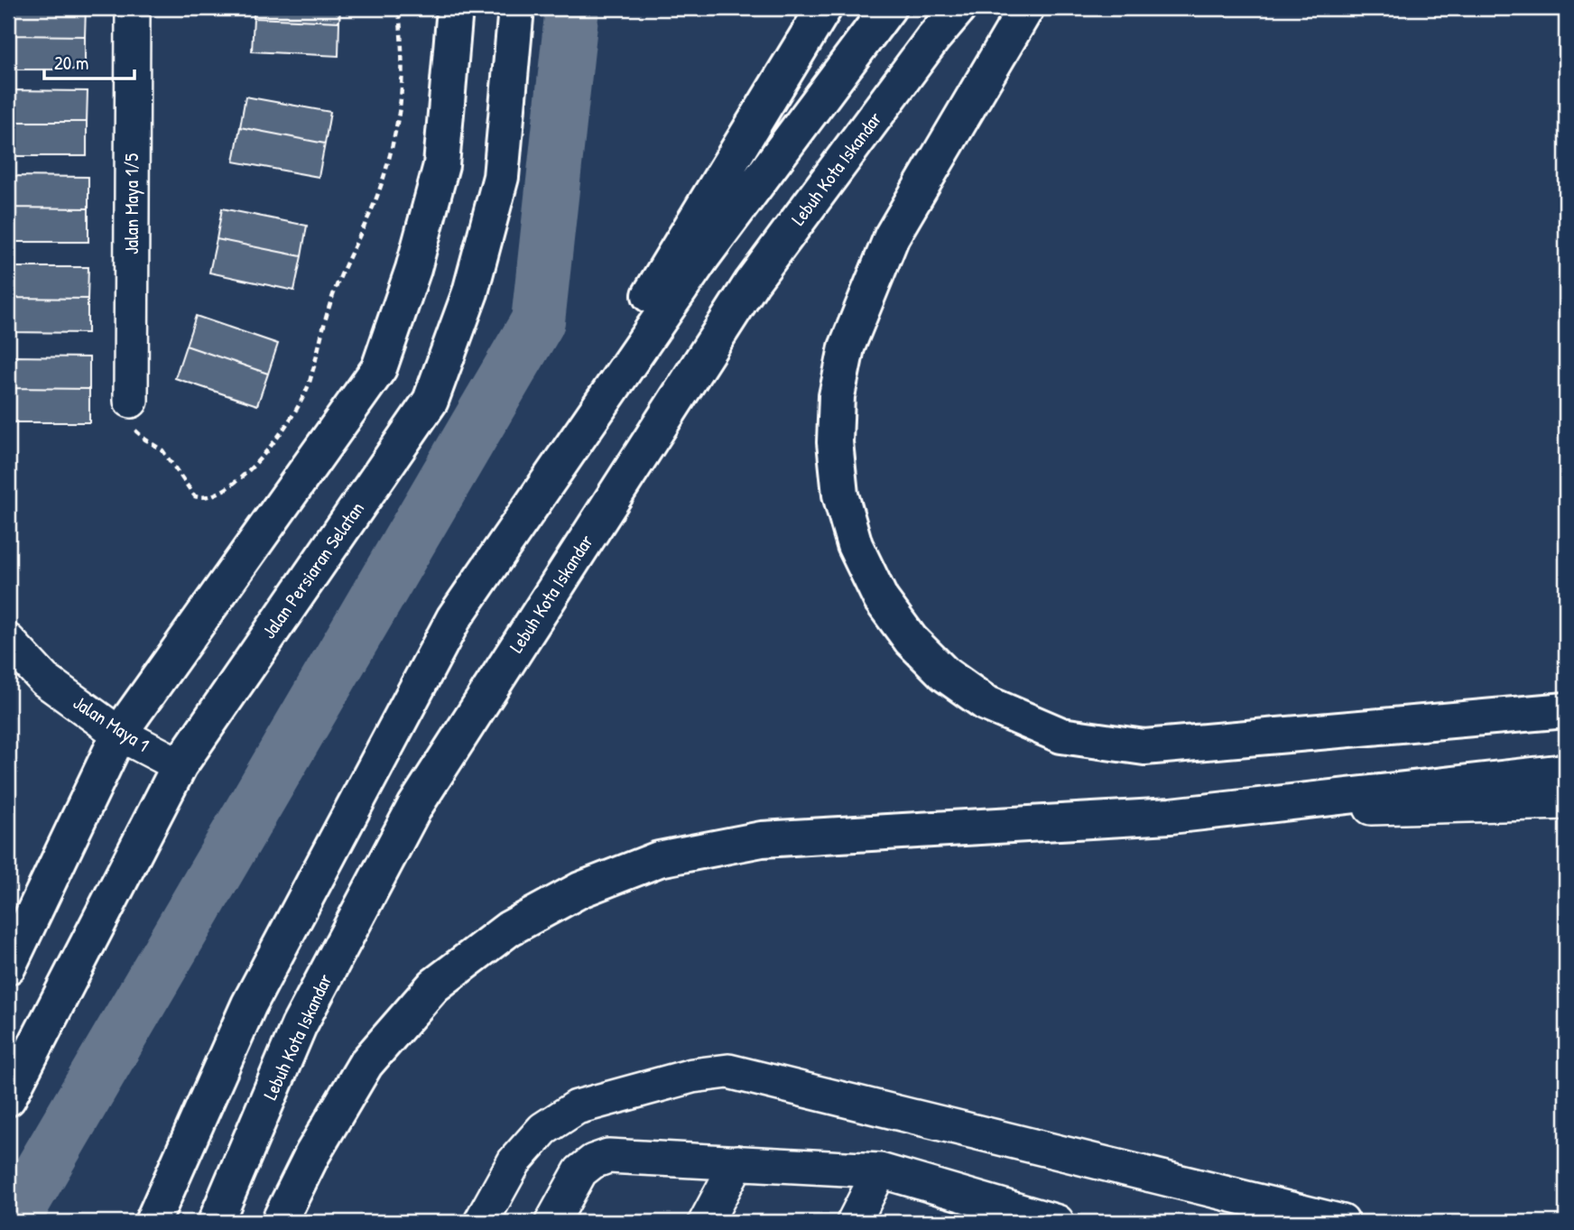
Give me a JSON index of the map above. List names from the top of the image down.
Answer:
{
  "streets": {
    "main road": ["Lebuh Kota Iskandar", "Jalan Persiaran Selatan"],
    "street": ["Jalan Maya 1/5", "Jalan Maya 1"]
  },
  "crossings": [
    ["Jalan Persiaran Selatan", "Jalan Maya 1"]
  ],
  "scale_bar": "20 m"
}
